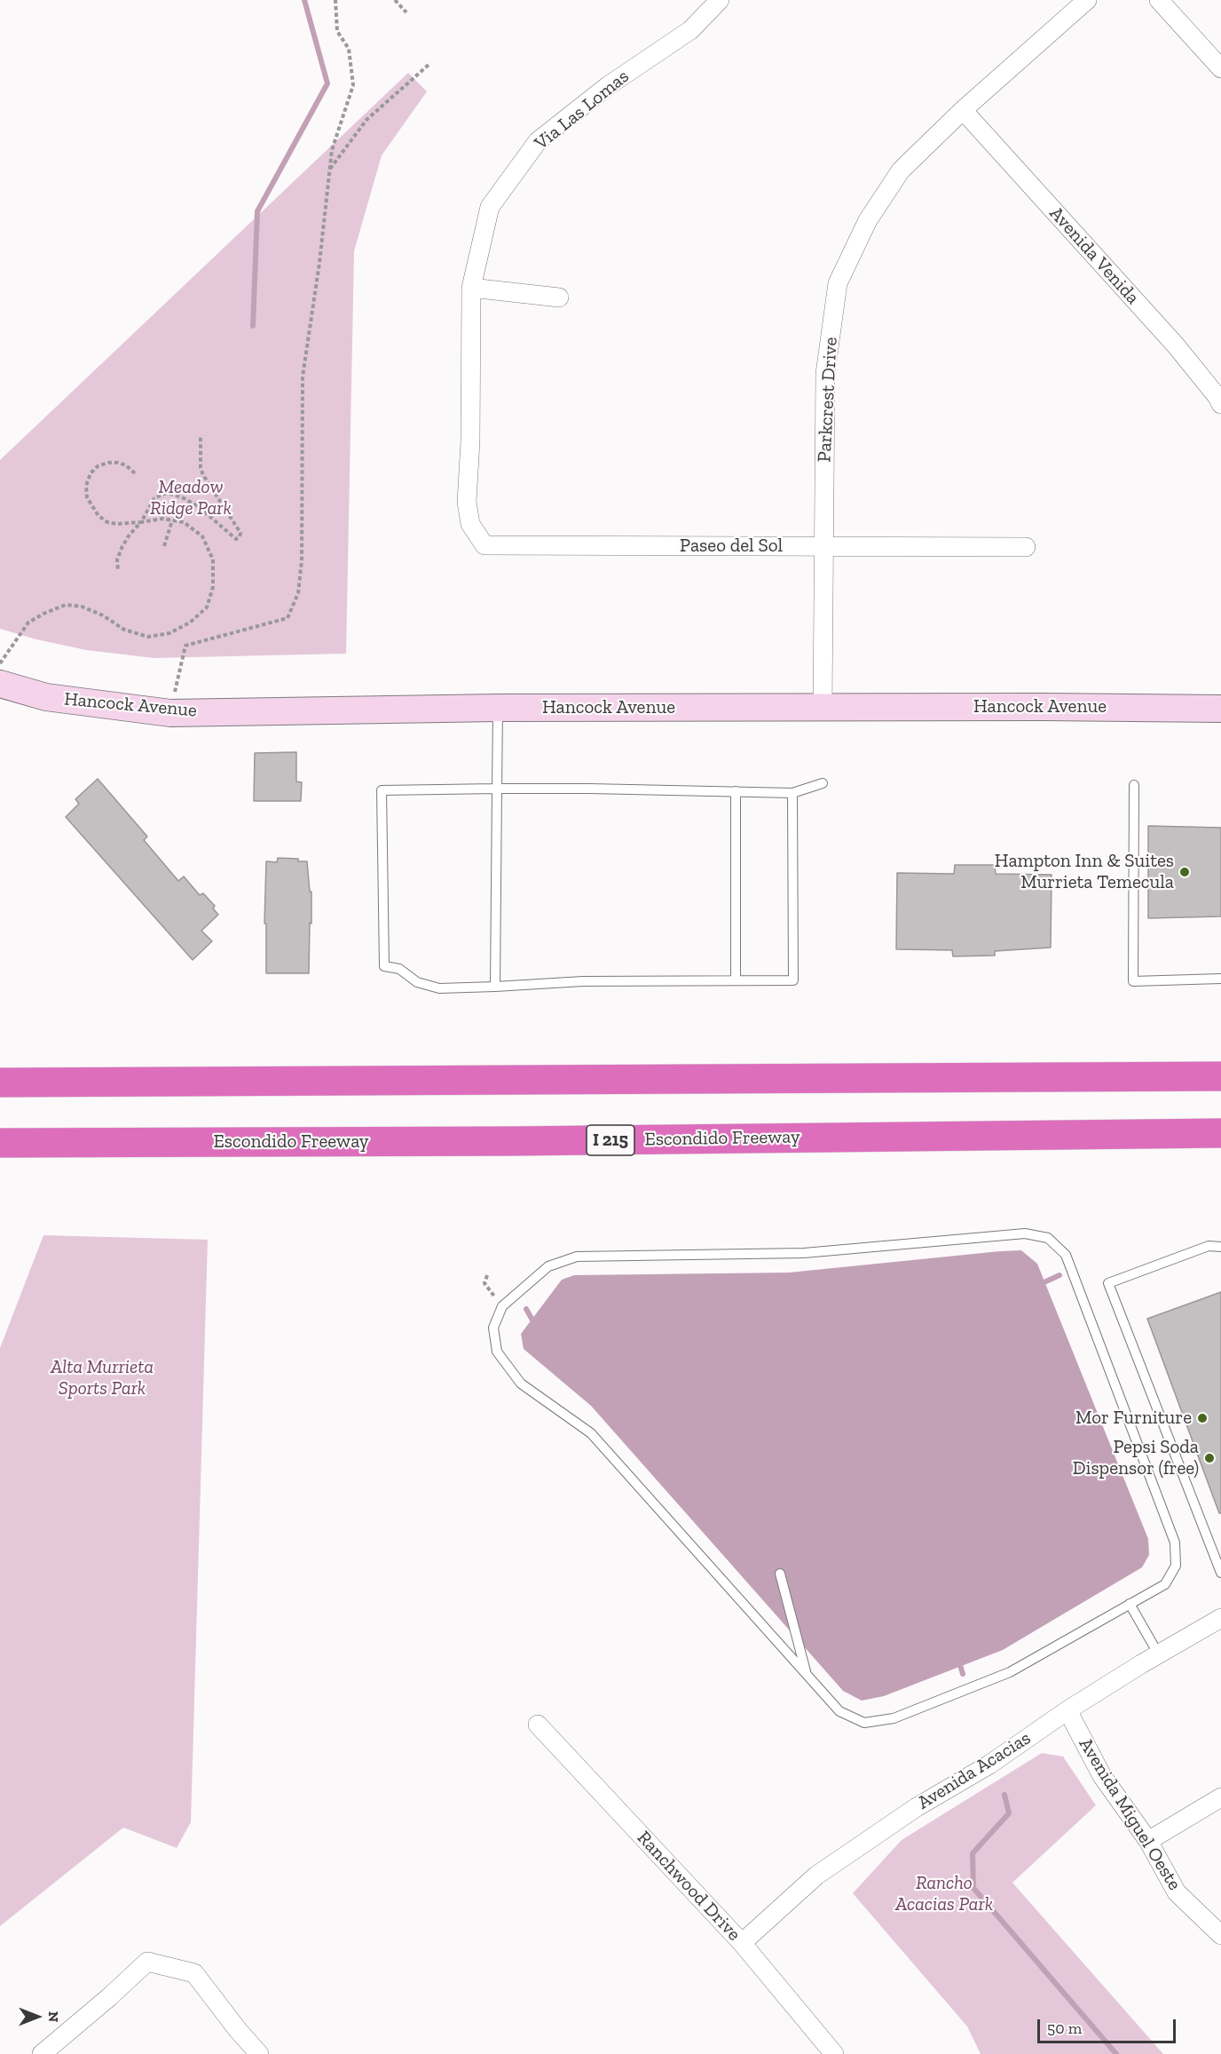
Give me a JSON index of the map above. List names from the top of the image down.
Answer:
{
  "streets": {
    "highway": ["Escondido Freeway", "I 215"],
    "main road": ["Hancock Avenue"],
    "street": [
      "Via Las Lomas",
      "Avenida Venida",
      "Parkcrest Drive",
      "Paseo del Sol",
      "Avenida Acacias",
      "Avenida Miguel Oeste",
      "Ranchwood Drive"
    ]
  },
  "crossings": [
    ["Via Las Lomas", "Paseo del Sol"],
    ["Avenida Venida", "Parkcrest Drive"],
    ["Parkcrest Drive", "Paseo del Sol"],
    ["Parkcrest Drive", "Hancock Avenue"],
    ["Avenida Acacias", "Avenida Miguel Oeste"],
    ["Avenida Acacias", "Ranchwood Drive"]
  ],
  "parks": ["Meadow Ridge Park", "Alta Murrieta Sports Park", "Rancho Acacias Park"],
  "places": ["Hampton Inn & Suites Murrieta Temecula", "Mor Furniture", "Pepsi Soda Dispensor (free)"],
  "scale_bar": "50 m",
  "north": "right"
}
